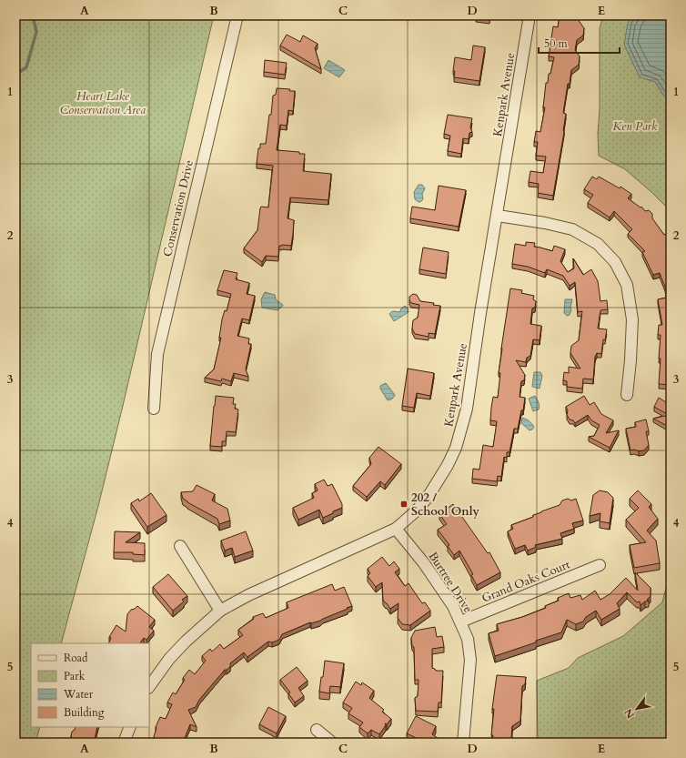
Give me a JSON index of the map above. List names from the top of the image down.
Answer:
{
  "streets": {
    "street": [
      "Kenpark Avenue",
      "Conservation Drive",
      "Grand Oaks Court",
      "Burtree Drive"
    ]
  },
  "crossings": [
    ["Kenpark Avenue", "Burtree Drive"],
    ["Grand Oaks Court", "Burtree Drive"]
  ],
  "parks": ["Heart Lake Conservation Area", "Ken Park"],
  "places": {
    "transit": ["202 / School Only"]
  },
  "legend": [
    "Road",
    "Park",
    "Water",
    "Building"
  ],
  "scale_bar": "50 m",
  "north": "bottom left",
  "grid": {
    "columns": [
      "A",
      "B",
      "C",
      "D",
      "E"
    ],
    "rows": [
      "1",
      "2",
      "3",
      "4",
      "5"
    ]
  }
}
